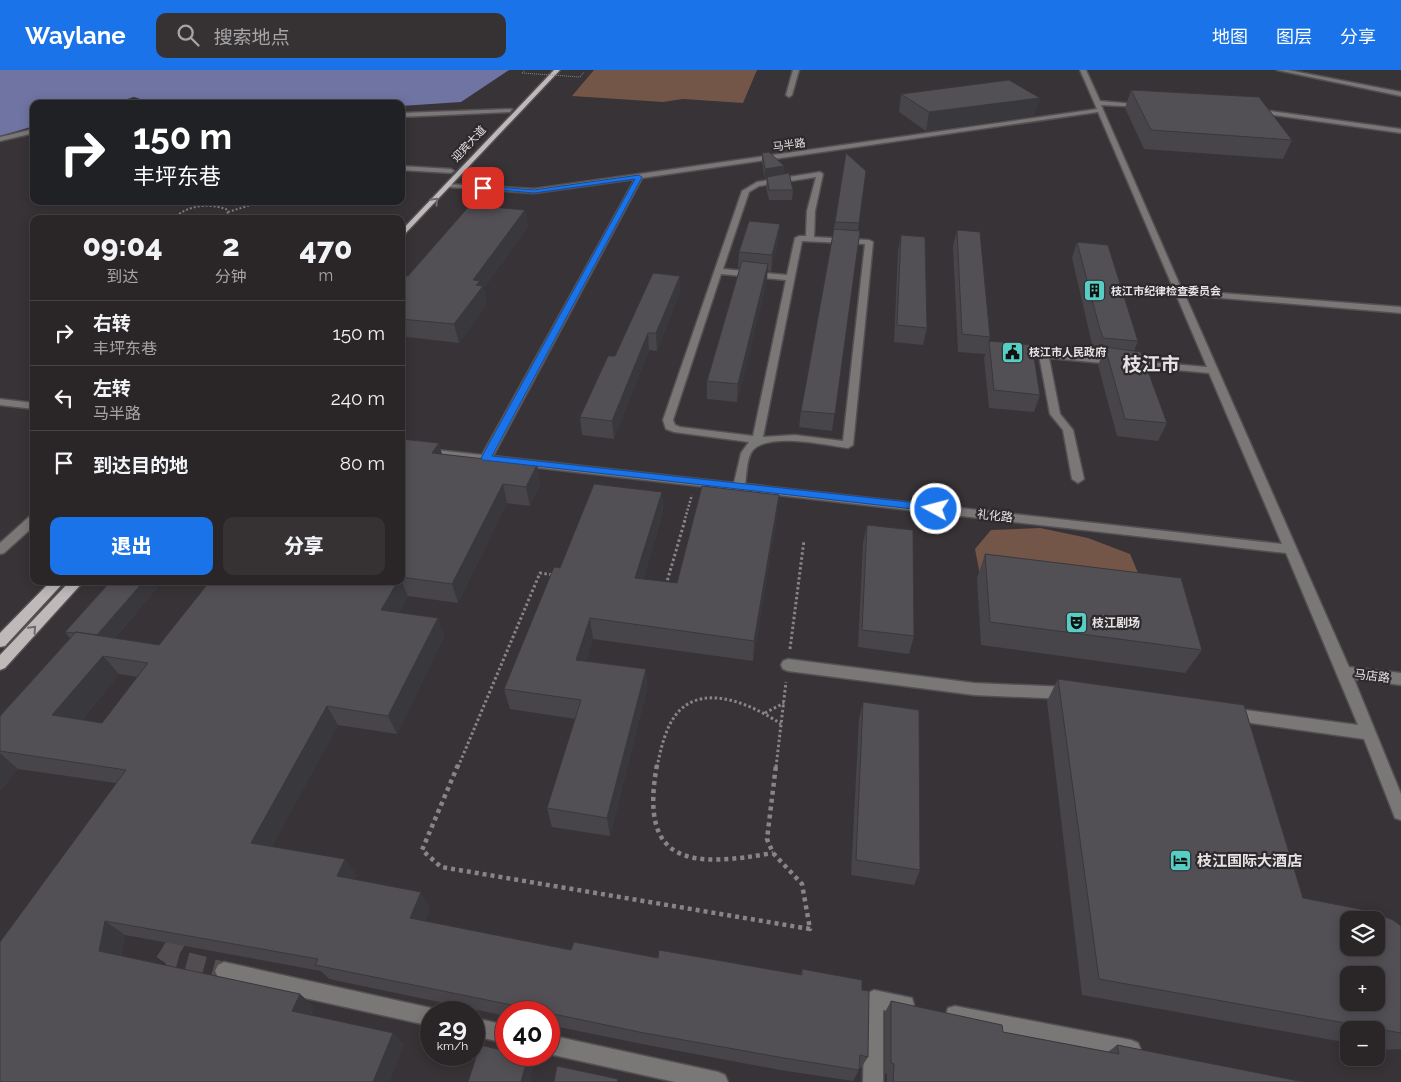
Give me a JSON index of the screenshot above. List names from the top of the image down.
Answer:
{
  "streets": {
    "main road": ["迎宾大道"],
    "street": ["马半路", "礼化路", "马店路"]
  },
  "crossings": [
    ["迎宾大道", "马半路"]
  ],
  "districts": ["枝江市"],
  "places": {
    "building": ["枝江市纪律检查委员会"],
    "public building": ["枝江市人民政府"],
    "theatre": ["枝江剧场"],
    "hotel": ["枝江国际大酒店"]
  },
  "page": {
    "header": "Waylane",
    "search": "搜索地点",
    "nav": ["地图", "图层", "分享"],
    "turn": ["150 m", "丰坪东巷"],
    "eta": [
      "09:04",
      "到达",
      "2",
      "分钟",
      "470",
      "m"
    ],
    "list": [
      {
        "name": "右转",
        "note": "丰坪东巷",
        "value": "150 m"
      },
      {
        "name": "左转",
        "note": "马半路",
        "value": "240 m"
      },
      {
        "name": "到达目的地",
        "value": "80 m"
      }
    ],
    "buttons": ["退出", "分享"],
    "map_buttons": ["+", "−"],
    "speed": "29 km/h",
    "limit": "40"
  }
}
